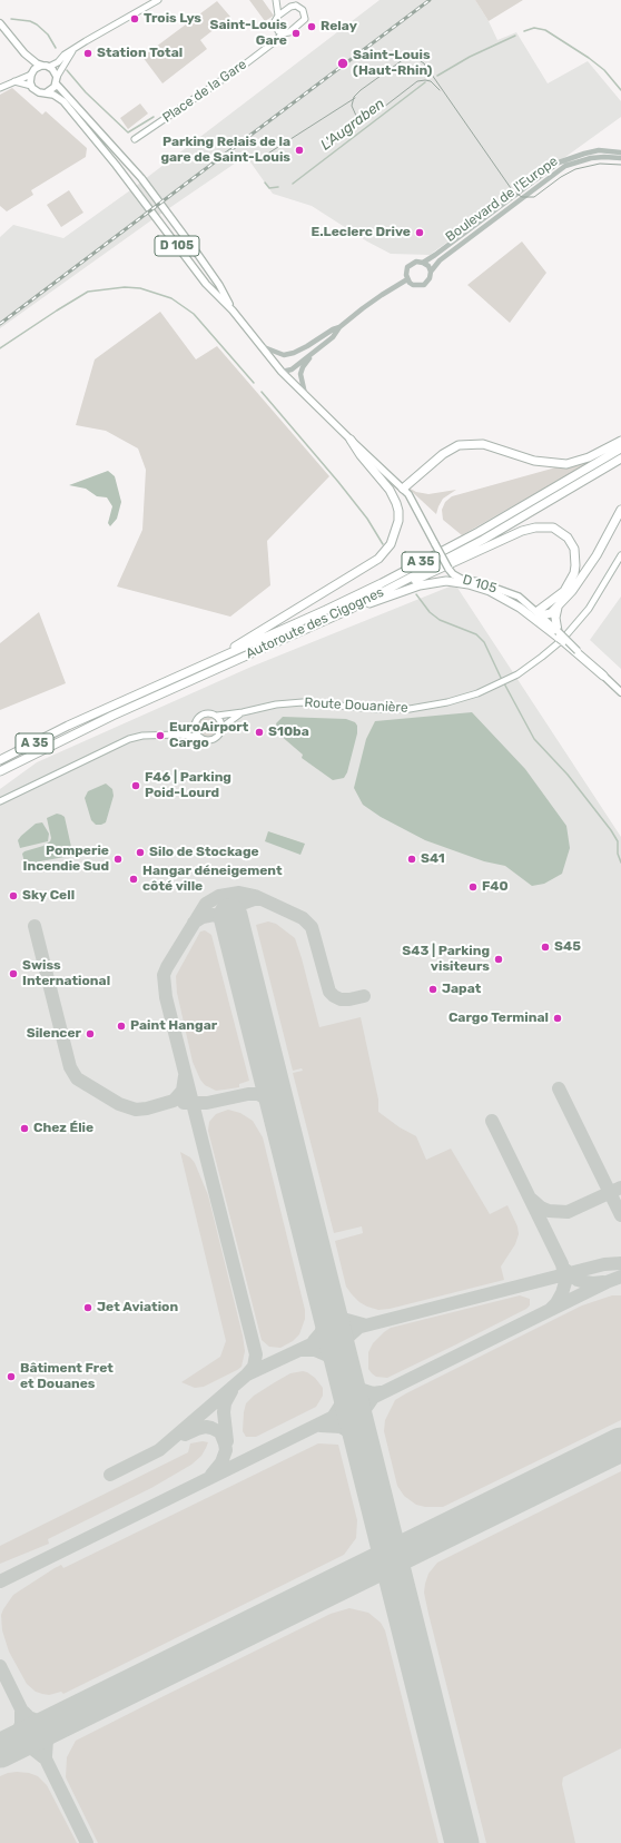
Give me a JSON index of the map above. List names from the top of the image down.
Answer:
{
  "streets": {
    "highway": ["A 35", "Autoroute des Cigognes"],
    "main road": ["Place de la Gare", "D 105", "Route Douanière"],
    "street": ["Boulevard de l'Europe"]
  },
  "water": ["L'Augraben"],
  "places": [
    "Trois Lys",
    "Relay",
    "Saint-Louis Gare",
    "Station Total",
    "Saint-Louis (Haut-Rhin)",
    "Parking Relais de la gare de Saint-Louis",
    "E.Leclerc Drive",
    "S10ba",
    "EuroAirport Cargo",
    "F46 | Parking Poid-Lourd",
    "Silo de Stockage",
    "Pomperie Incendie Sud",
    "S41",
    "Hangar déneigement côté ville",
    "F40",
    "Sky Cell",
    "S45",
    "S43 | Parking visiteurs",
    "Swiss International",
    "Japat",
    "Cargo Terminal",
    "Paint Hangar",
    "Silencer",
    "Chez Élie",
    "Jet Aviation",
    "Bâtiment Fret et Douanes"
  ]
}
